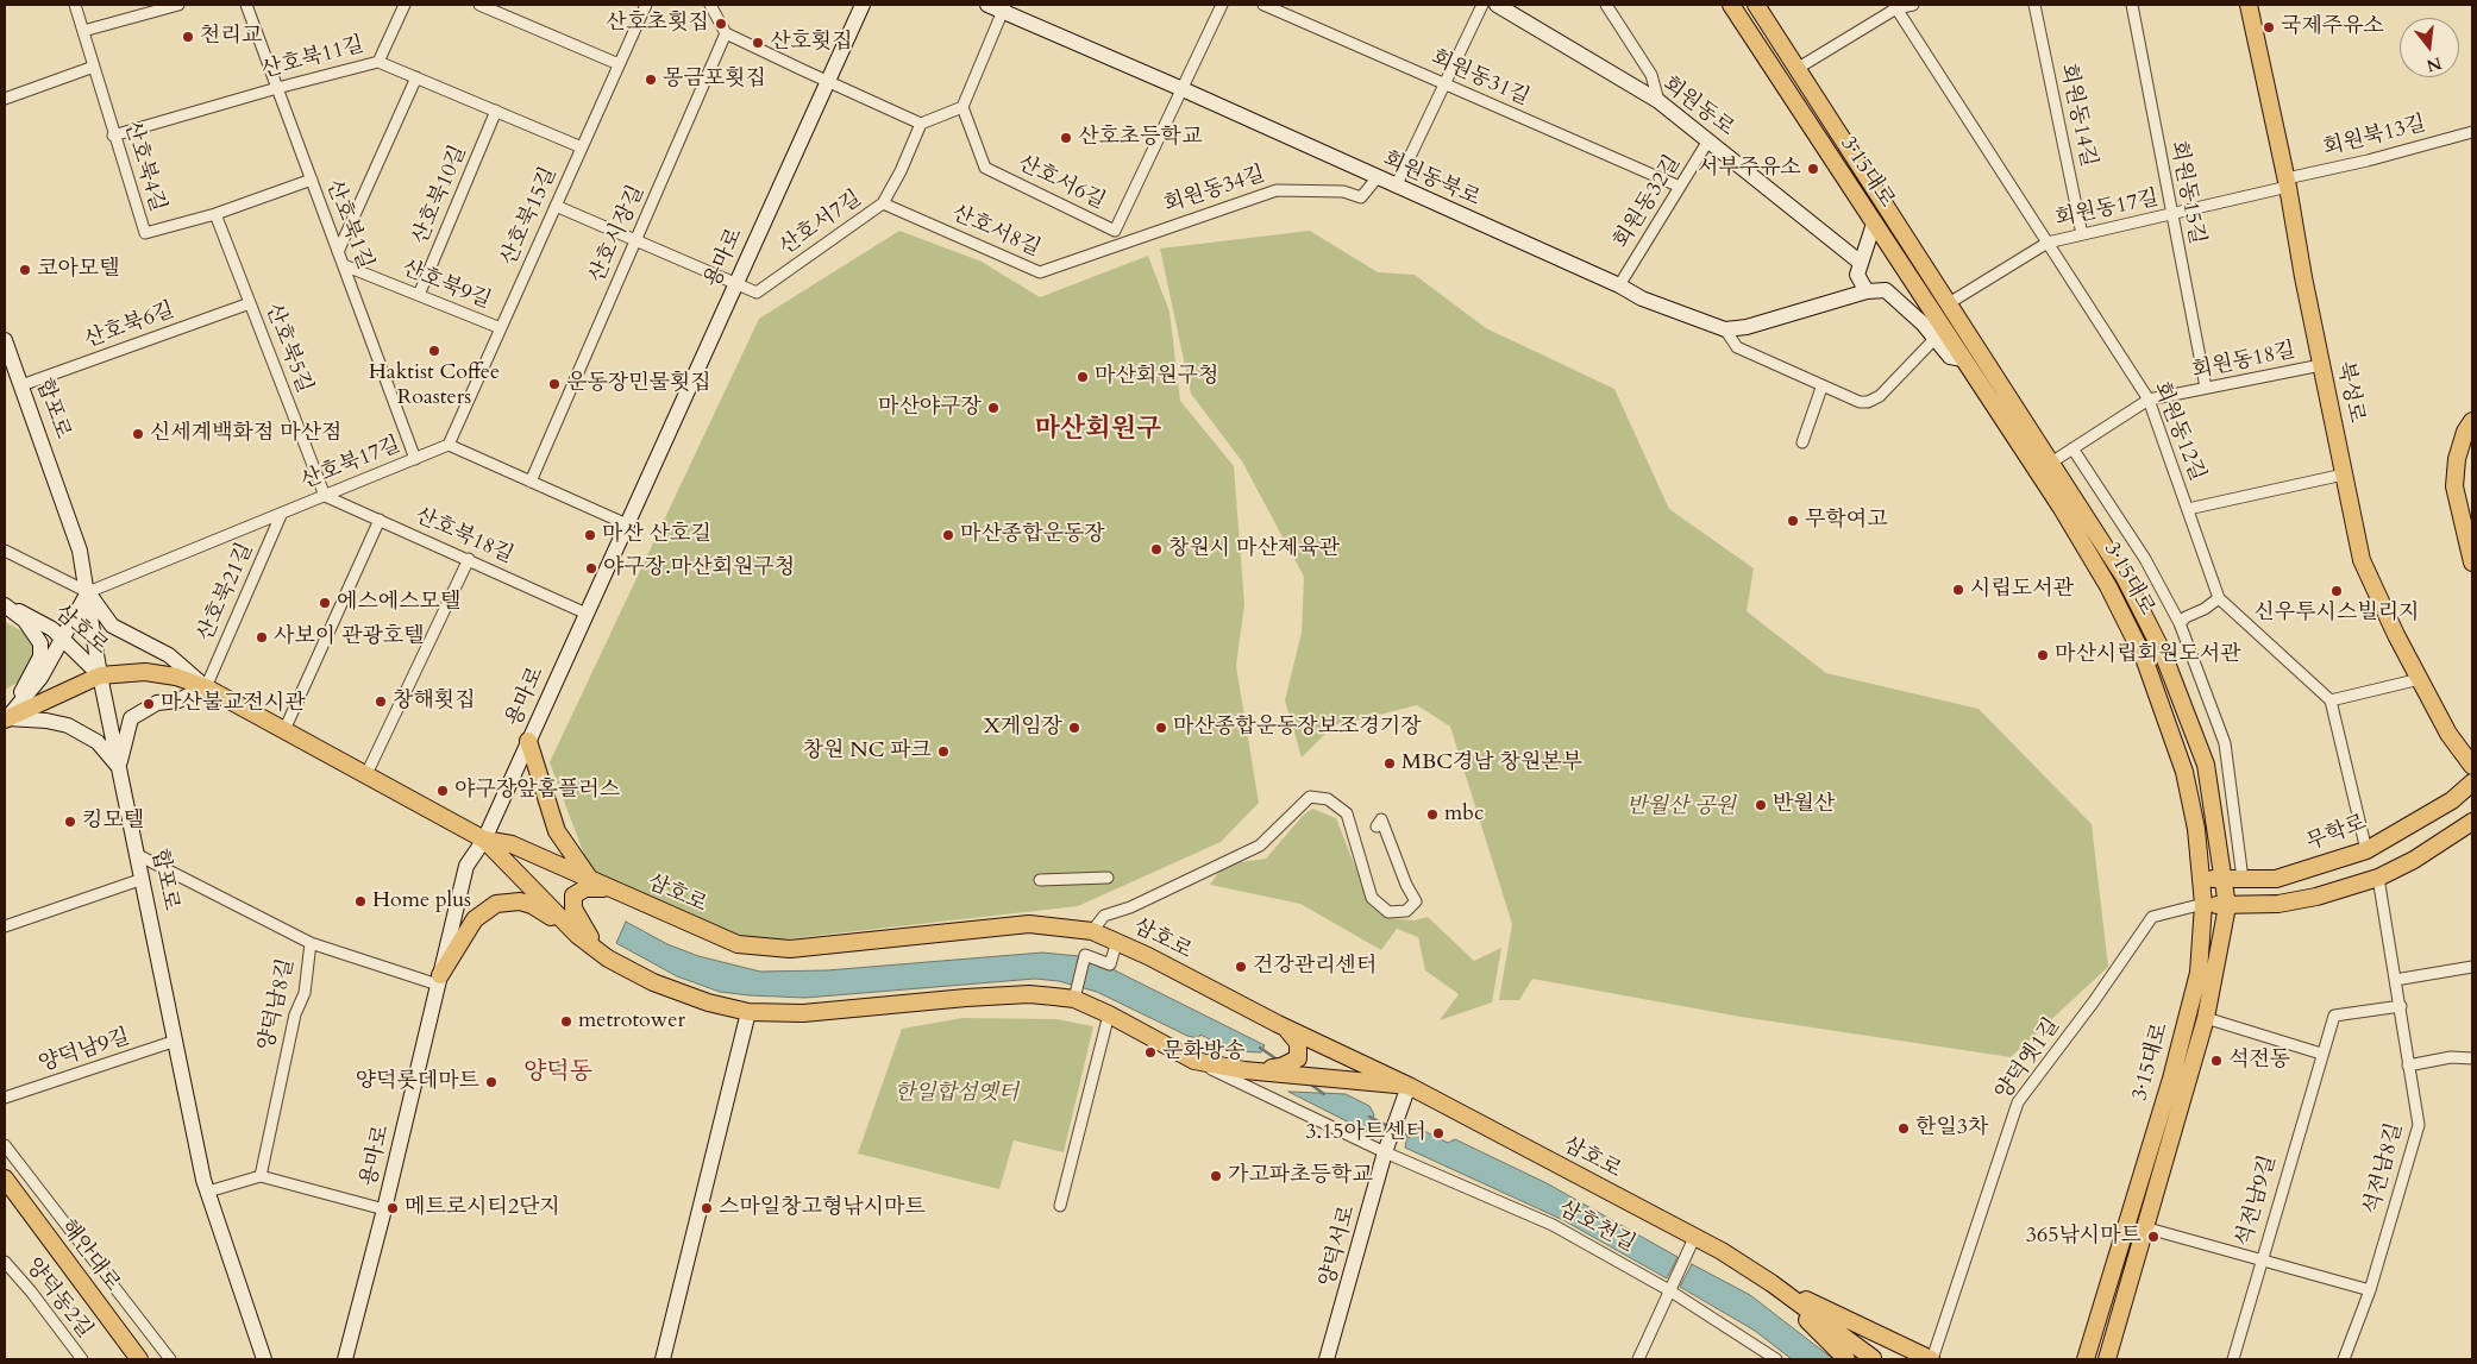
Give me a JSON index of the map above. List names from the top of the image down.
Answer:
{
  "streets": {
    "main road": [
      "회원동로",
      "3·15대로",
      "회원동북로",
      "용마로",
      "북성로",
      "합포로",
      "삼호로",
      "무학로",
      "양덕서로",
      "해안대로"
    ],
    "street": [
      "산호북11길",
      "회원동31길",
      "회원동14길",
      "회원북13길",
      "산호북4길",
      "산호서6길",
      "회원동34길",
      "회원동15길",
      "산호북10길",
      "회원동32길",
      "회원동17길",
      "산호북15길",
      "산호서7길",
      "산호북1길",
      "산호서8길",
      "산호시장길",
      "산호북9길",
      "산호북6길",
      "산호북5길",
      "회원동18길",
      "회원동12길",
      "산호북17길",
      "산호북18길",
      "산호북21길",
      "양덕남8길",
      "양덕남9길",
      "양덕옛1길",
      "석전남8길",
      "석전남9길",
      "삼호천길",
      "양덕동2길"
    ]
  },
  "crossings": [
    ["산호북11길", "산호북4길"],
    ["산호북11길", "산호북10길"],
    ["산호북11길", "산호북15길"],
    ["산호북11길", "산호북1길"],
    ["회원동31길", "회원동32길"],
    ["회원동로", "회원동32길"],
    ["회원동14길", "회원동17길"],
    ["회원북13길", "회원동17길"],
    ["회원북13길", "북성로"],
    ["산호북4길", "산호북1길"],
    ["산호북4길", "산호북5길"],
    ["3·15대로", "회원동17길"],
    ["3·15대로", "회원동18길"],
    ["3·15대로", "무학로"],
    ["3·15대로", "양덕옛1길"],
    ["회원동북로", "산호서6길"],
    ["회원동북로", "회원동34길"],
    ["회원동북로", "회원동32길"],
    ["회원동34길", "산호서8길"],
    ["회원동15길", "회원동17길"],
    ["회원동15길", "회원동18길"],
    ["산호북10길", "산호북9길"],
    ["회원동17길", "북성로"],
    ["회원동17길", "회원동12길"],
    ["산호북15길", "산호북9길"],
    ["산호북15길", "산호북17길"],
    ["산호서7길", "산호서8길"],
    ["산호서7길", "용마로"],
    ["산호북1길", "산호북9길"],
    ["산호북1길", "산호북17길"],
    ["용마로", "산호북18길"],
    ["용마로", "삼호로"],
    ["산호북6길", "산호북5길"],
    ["산호북6길", "합포로"],
    ["산호북5길", "산호북17길"],
    ["산호북5길", "산호북18길"],
    ["회원동18길", "북성로"],
    ["회원동18길", "회원동12길"],
    ["합포로", "산호북17길"],
    ["합포로", "삼호로"],
    ["합포로", "양덕남8길"],
    ["합포로", "양덕남9길"],
    ["산호북17길", "산호북18길"],
    ["산호북17길", "산호북21길"],
    ["산호북21길", "삼호로"],
    ["삼호로", "양덕옛1길"],
    ["삼호로", "삼호천길"],
    ["삼호로", "양덕서로"],
    ["석전남8길", "석전남9길"],
    ["삼호천길", "양덕서로"]
  ],
  "districts": ["마산회원구", "양덕동"],
  "parks": ["반월산 공원", "한일합섬옛터"],
  "places": [
    "산호초횟집",
    "국제주유소",
    "천리교",
    "산호횟집",
    "몽금포횟집",
    "산호초등학교",
    "서부주유소",
    "코아모텔",
    "Haktist Coffee Roasters",
    "마산회원구청",
    "운동장민물횟집",
    "마산야구장",
    "신세계백화점 마산점",
    "무학여고",
    "마산 산호길",
    "마산종합운동장",
    "창원시 마산제육관",
    "야구장.마산회원구청",
    "시립도서관",
    "신우투시스빌리지",
    "에스에스모텔",
    "사보이 관광호텔",
    "마산시립회원도서관",
    "창해횟집",
    "마산불교전시관",
    "X게임장",
    "마산종합운동장보조경기장",
    "창원 NC 파크",
    "MBC경남 창원본부",
    "야구장앞홈플러스",
    "반월산",
    "mbc",
    "킹모텔",
    "Home plus",
    "건강관리센터",
    "metrotower",
    "문화방송",
    "석전동",
    "양덕롯데마트",
    "한일3차",
    "3.15아트센터",
    "가고파초등학교",
    "메트로시티2단지",
    "스마일창고형낚시마트",
    "365낚시마트"
  ],
  "north": "bottom"
}
